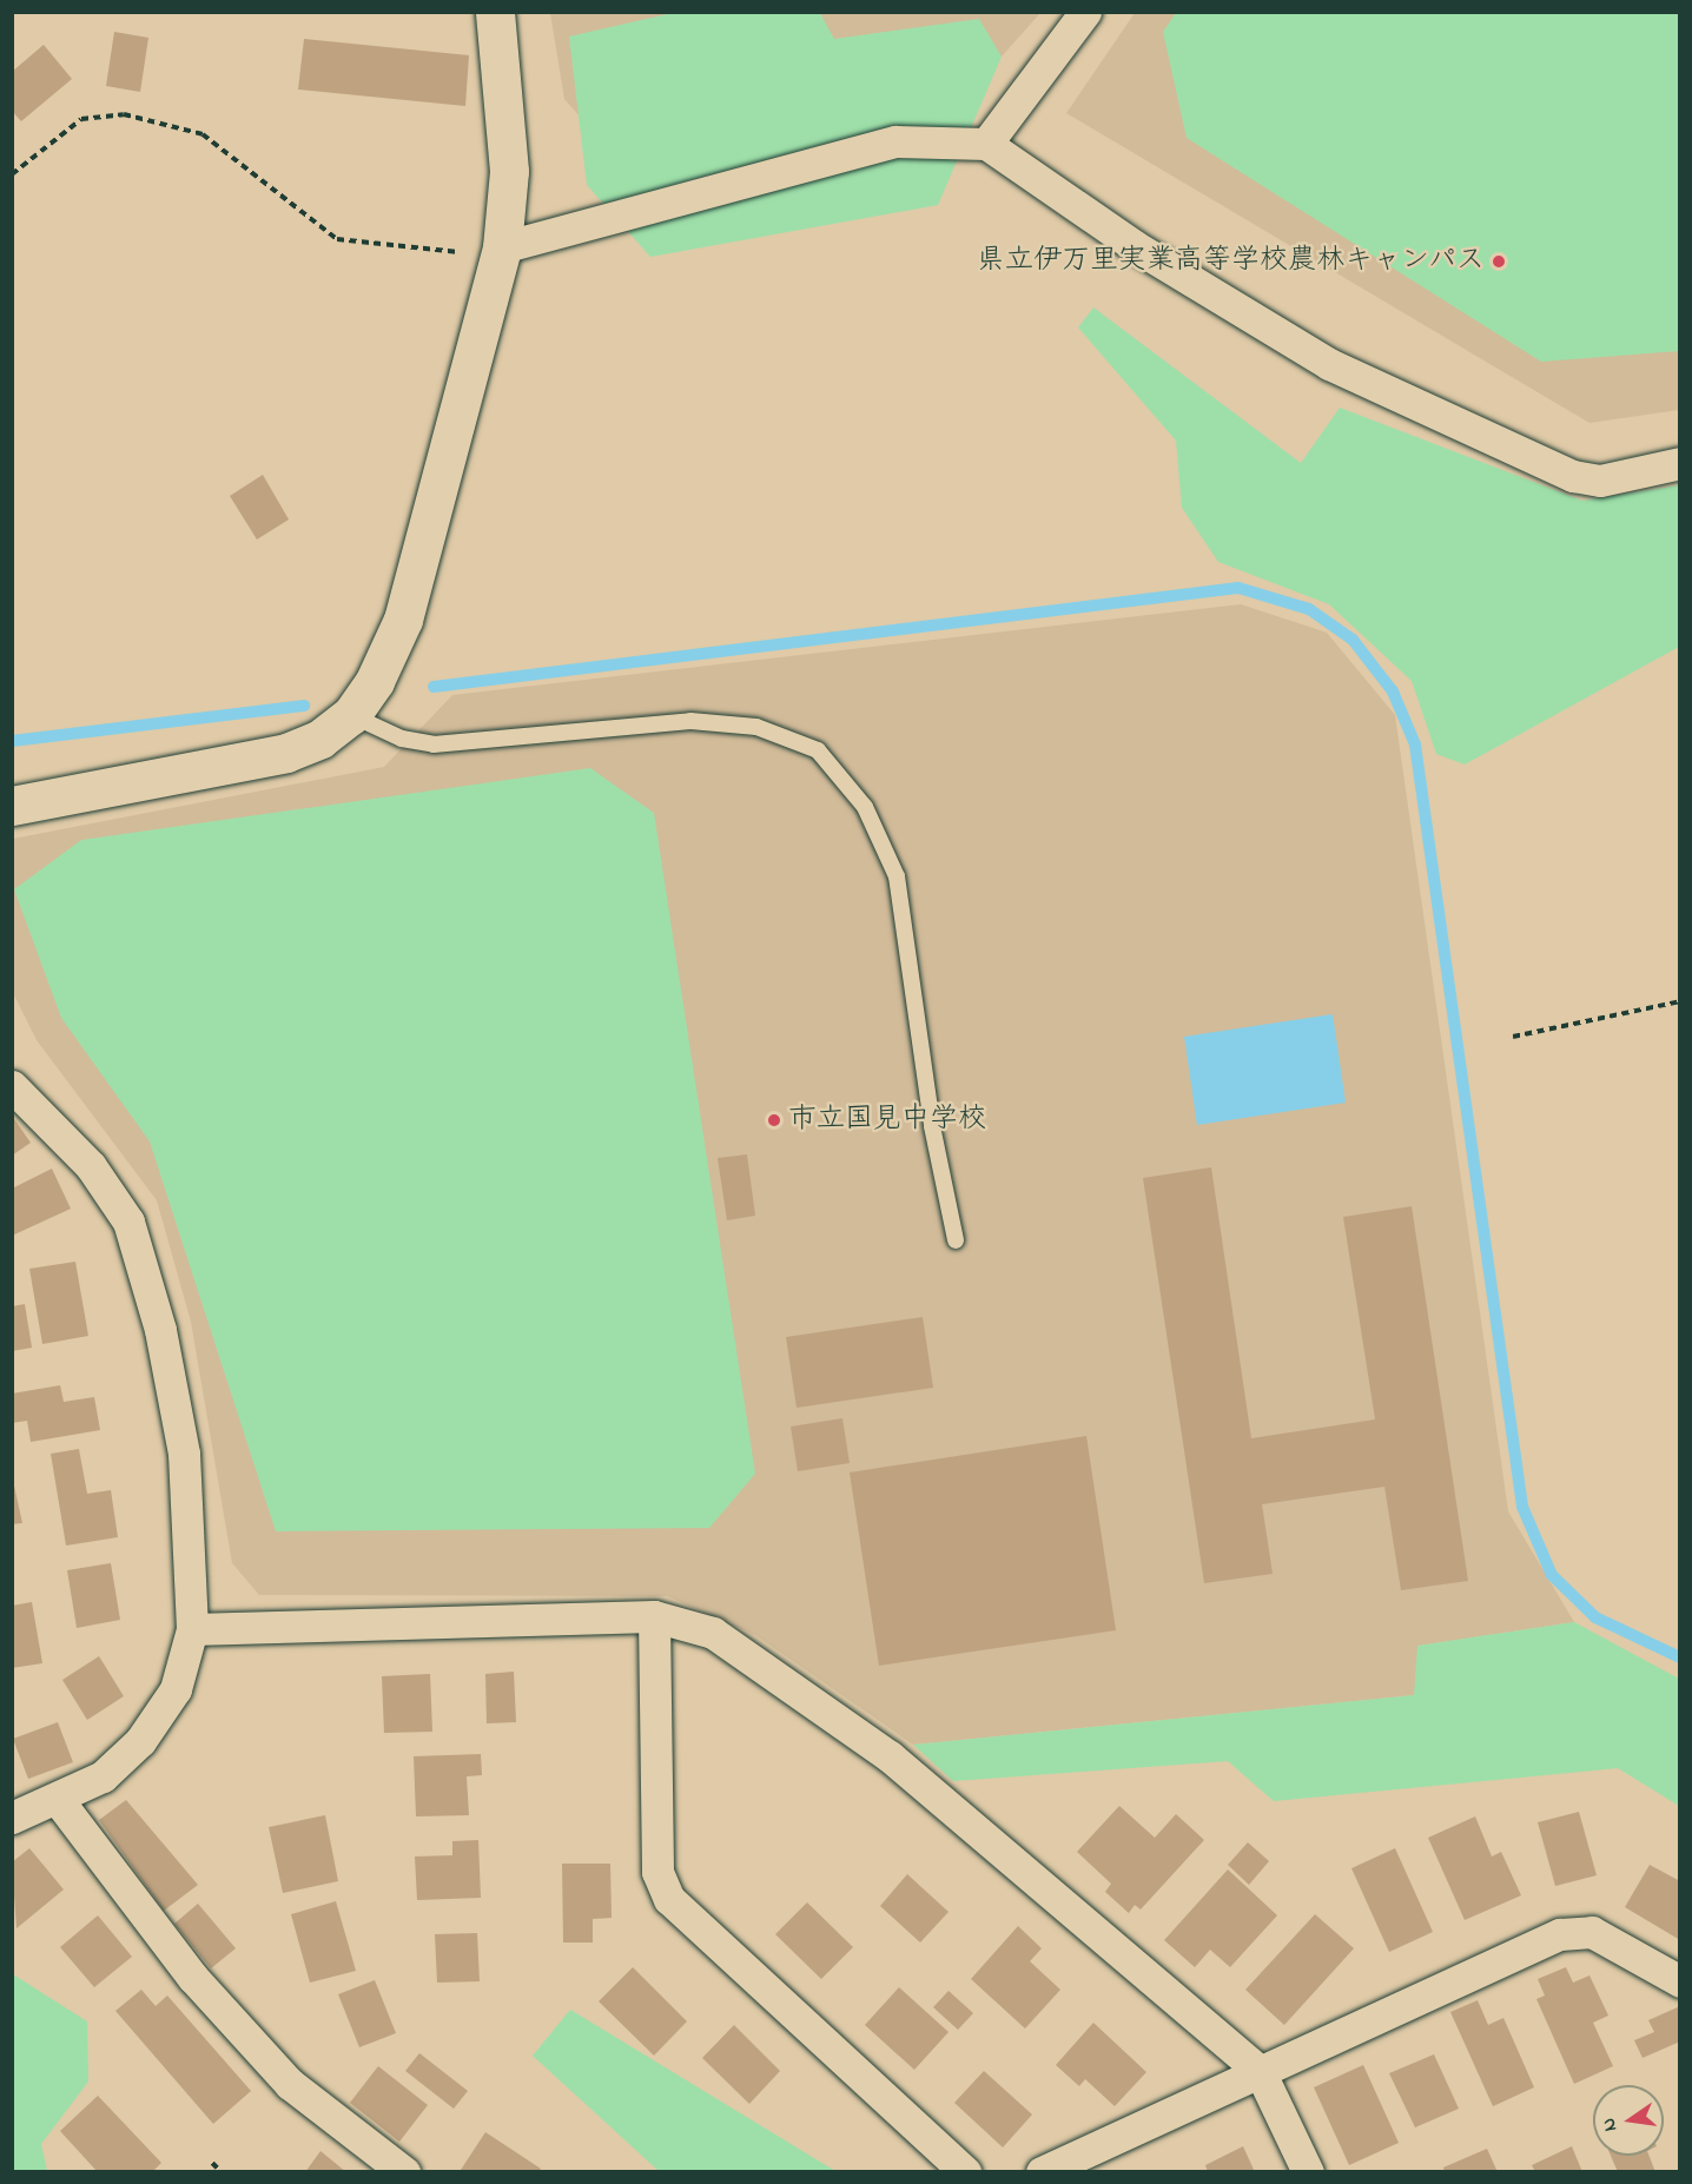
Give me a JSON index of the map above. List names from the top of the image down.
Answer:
{
  "places": ["県立伊万里実業高等学校農林キャンパス", "市立国見中学校"],
  "north": "left"
}
